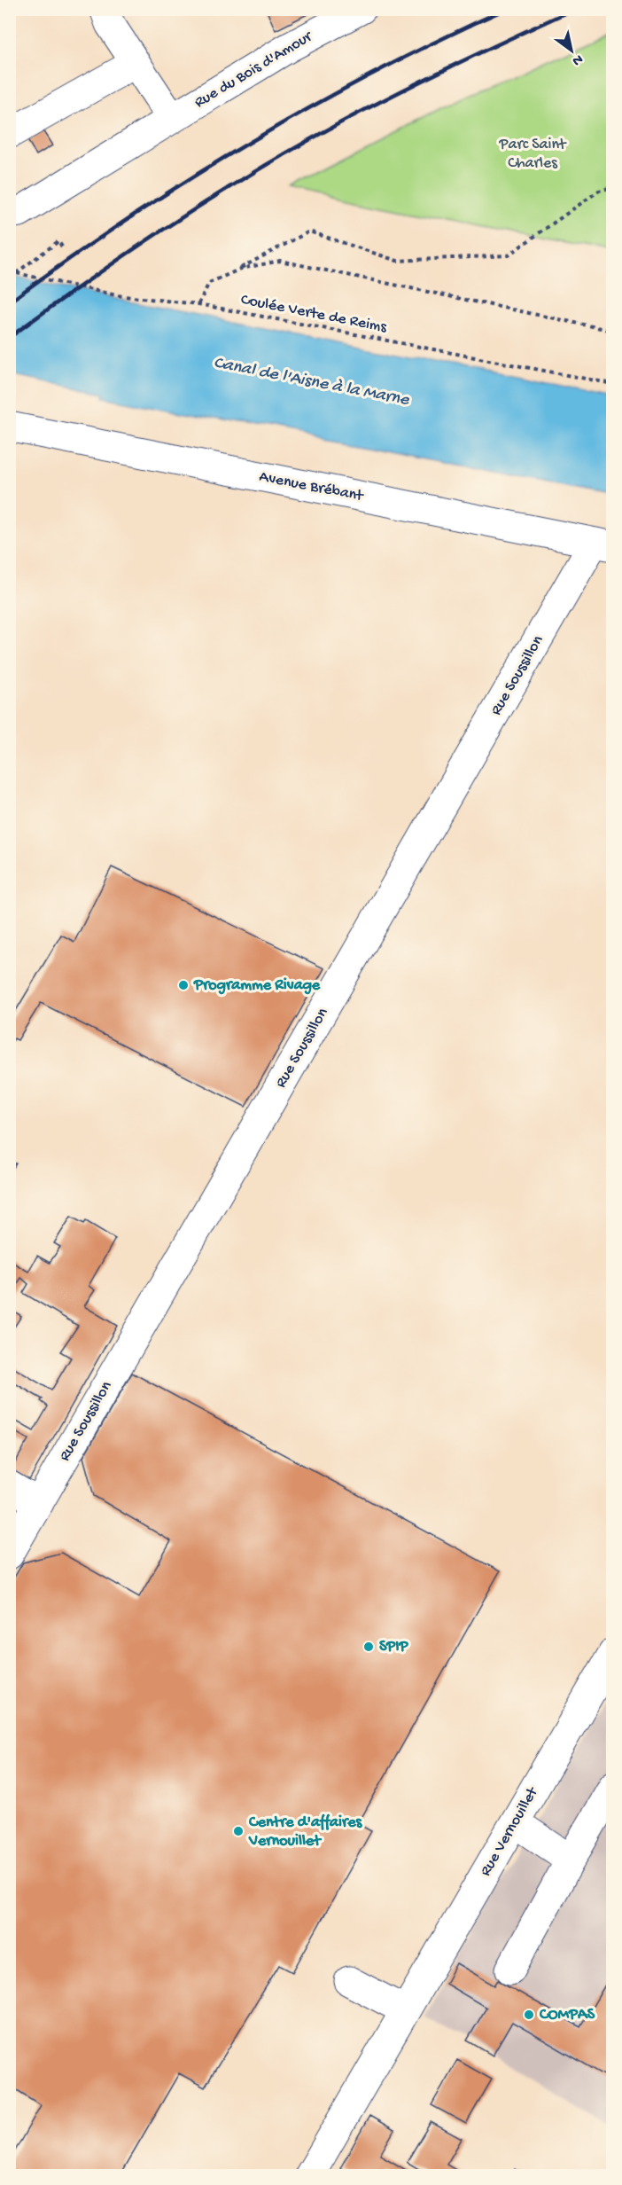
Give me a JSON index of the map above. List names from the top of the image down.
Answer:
{
  "streets": {
    "street": [
      "Rue du Bois d'Amour",
      "Avenue Brébant",
      "Rue Soussillon",
      "Rue Vernouillet"
    ],
    "path": ["Coulée Verte de Reims"]
  },
  "crossings": [
    ["Avenue Brébant", "Rue Soussillon"]
  ],
  "water": ["Canal de l'Aisne à la Marne"],
  "parks": ["Parc Saint Charles"],
  "places": [
    "Programme Rivage",
    "SPIP",
    "Centre d'affaires Vernouillet",
    "COMPAS"
  ],
  "north": "bottom right"
}
